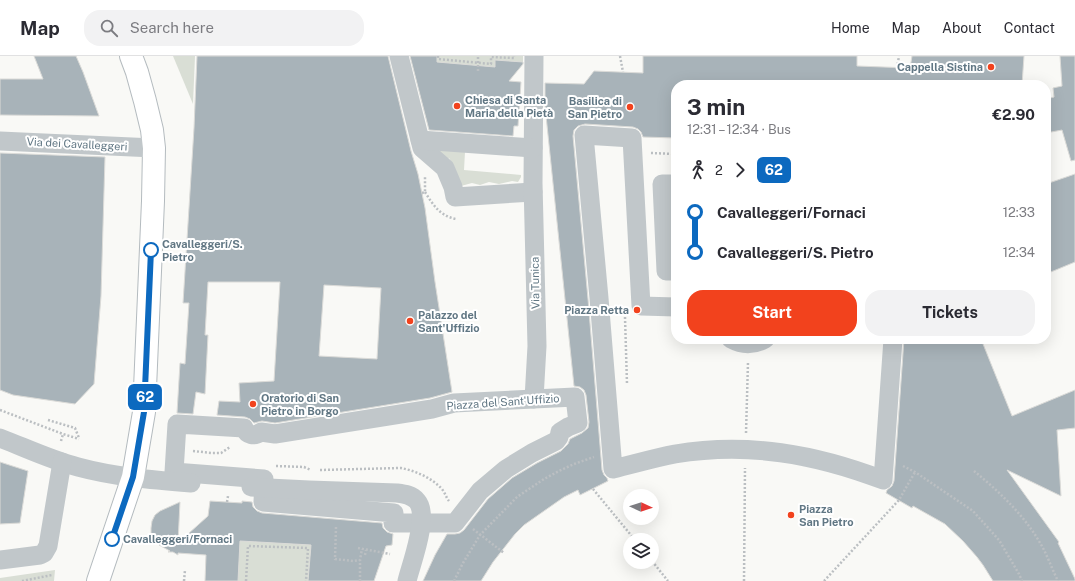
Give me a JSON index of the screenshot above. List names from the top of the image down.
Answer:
{
  "streets": {
    "street": ["Via dei Cavalleggeri", "Via Tunica", "Piazza del Sant'Uffizio"]
  },
  "crossings": [
    ["Via Tunica", "Piazza del Sant'Uffizio"]
  ],
  "places": [
    "Cappella Sistina",
    "Chiesa di Santa Maria della Pietà",
    "Basilica di San Pietro",
    "Cavalleggeri/S. Pietro",
    "Piazza Retta",
    "Palazzo del Sant'Uffizio",
    "Oratorio di San Pietro in Borgo",
    "Piazza San Pietro",
    "Cavalleggeri/Fornaci"
  ],
  "lines": ["bus line 62"],
  "north": "right",
  "page": {
    "header": "Map",
    "search": "Search here",
    "nav": [
      "Home",
      "Map",
      "About",
      "Contact"
    ],
    "on_map": "62",
    "heading": ["3 min", "12:31 – 12:34 · Bus", "€2.90"],
    "legs": ["2", "62"],
    "list": [
      {
        "name": "Cavalleggeri/Fornaci",
        "value": "12:33"
      },
      {
        "name": "Cavalleggeri/S. Pietro",
        "value": "12:34"
      }
    ],
    "buttons": ["Start", "Tickets"]
  }
}
